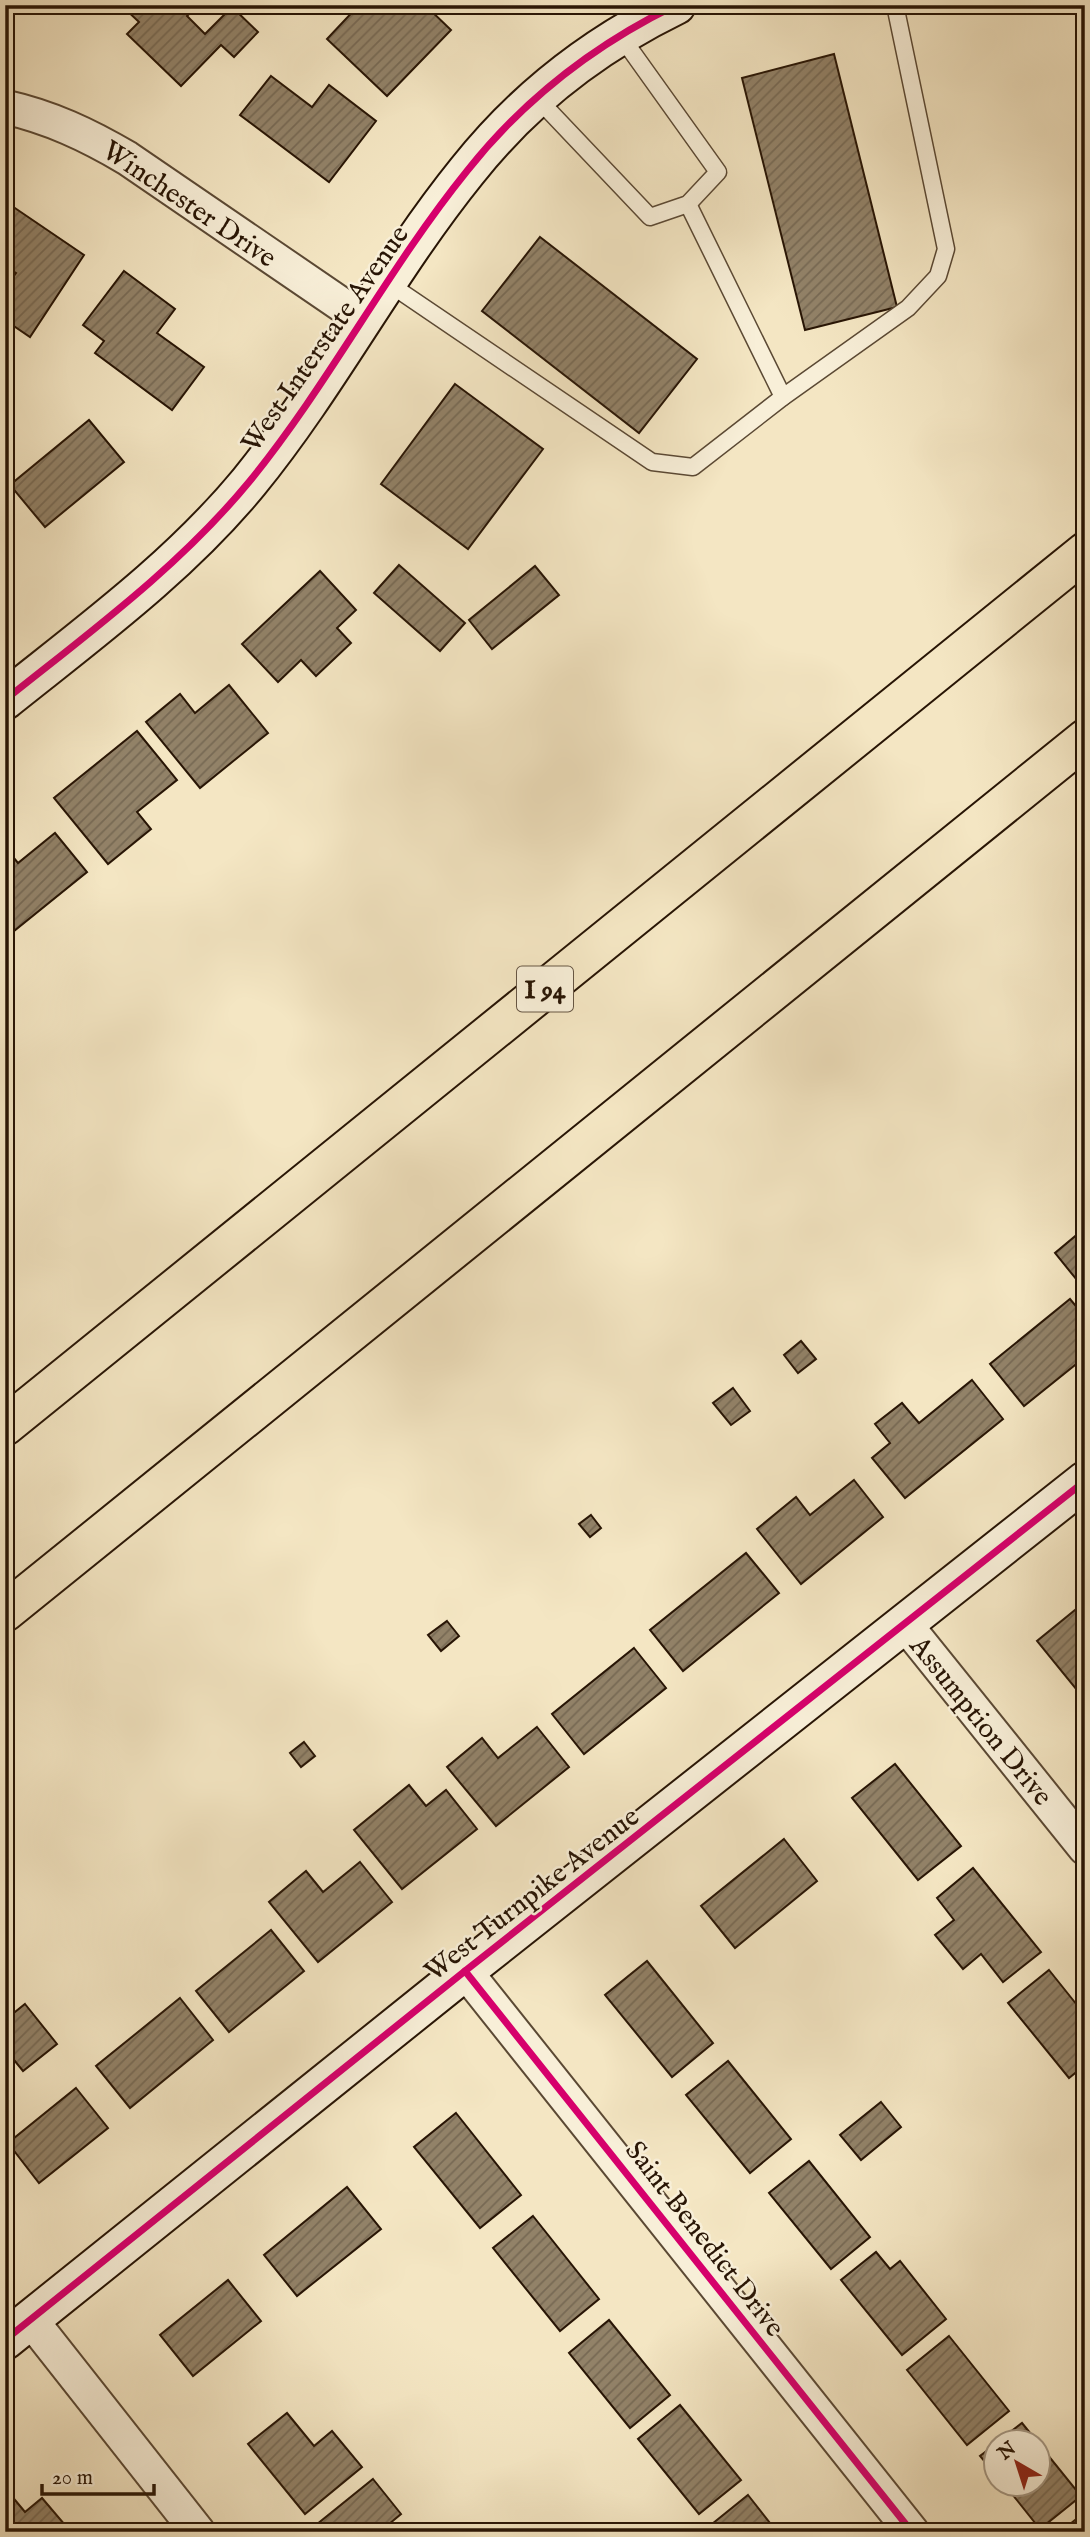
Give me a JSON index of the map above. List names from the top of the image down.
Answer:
{
  "streets": {
    "highway": ["I 94"],
    "street": [
      "Winchester Drive",
      "West Interstate Avenue",
      "Assumption Drive",
      "West Turnpike Avenue",
      "Saint Benedict Drive"
    ]
  },
  "crossings": [
    ["Winchester Drive", "West Interstate Avenue"],
    ["Assumption Drive", "West Turnpike Avenue"],
    ["West Turnpike Avenue", "Saint Benedict Drive"]
  ],
  "scale_bar": "20 m",
  "north": "top left"
}
